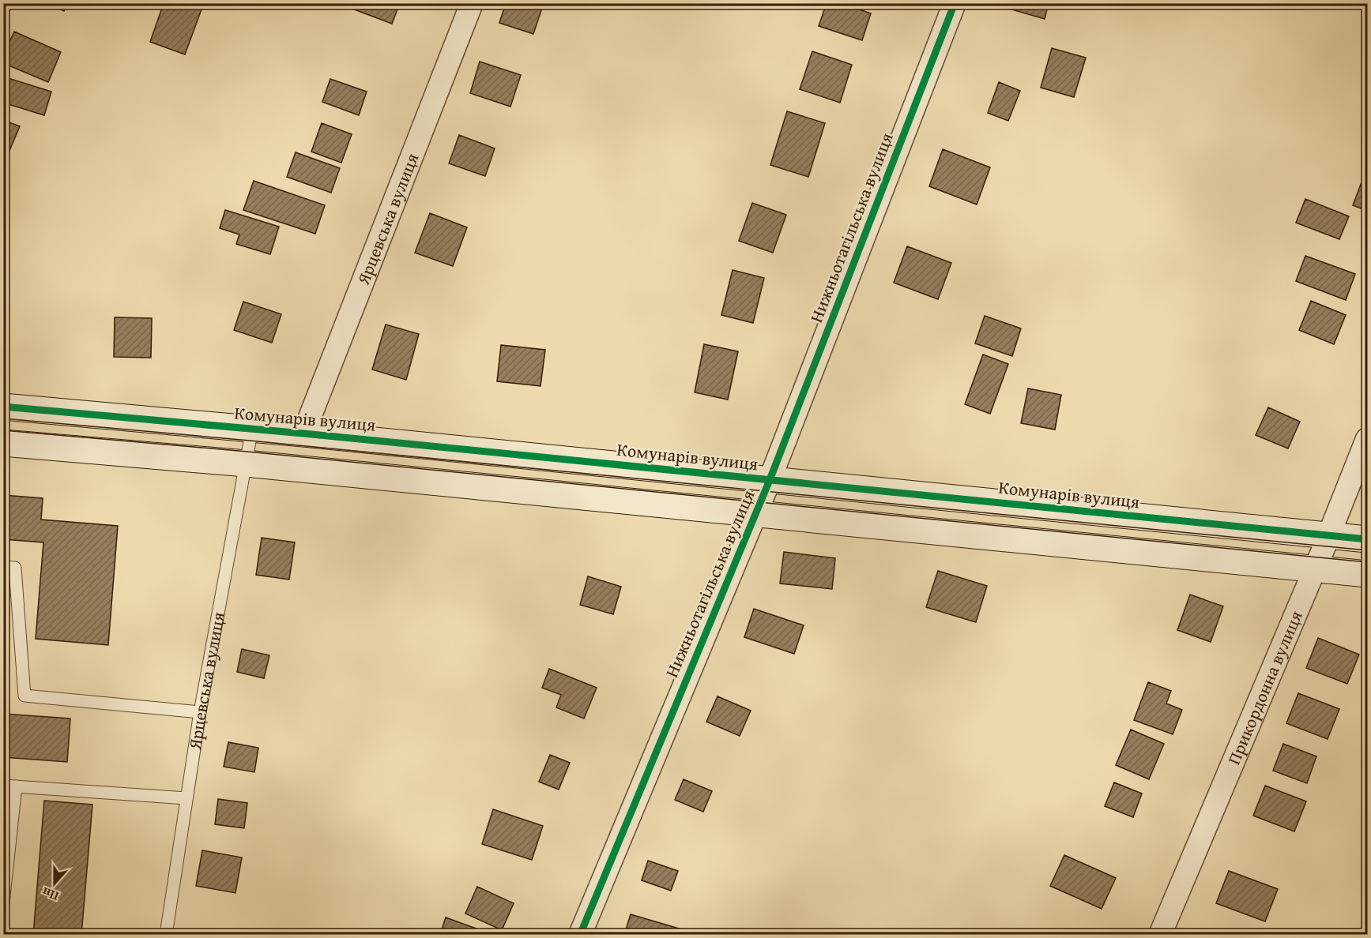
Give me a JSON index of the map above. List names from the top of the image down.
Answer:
{
  "streets": {
    "street": [
      "Ярцевська вулиця",
      "Нижньотагільська вулиця",
      "Комунарів вулиця",
      "Прикордонна вулиця"
    ]
  },
  "crossings": [
    ["Ярцевська вулиця", "Комунарів вулиця"],
    ["Нижньотагільська вулиця", "Комунарів вулиця"],
    ["Комунарів вулиця", "Прикордонна вулиця"]
  ],
  "north": "bottom"
}
